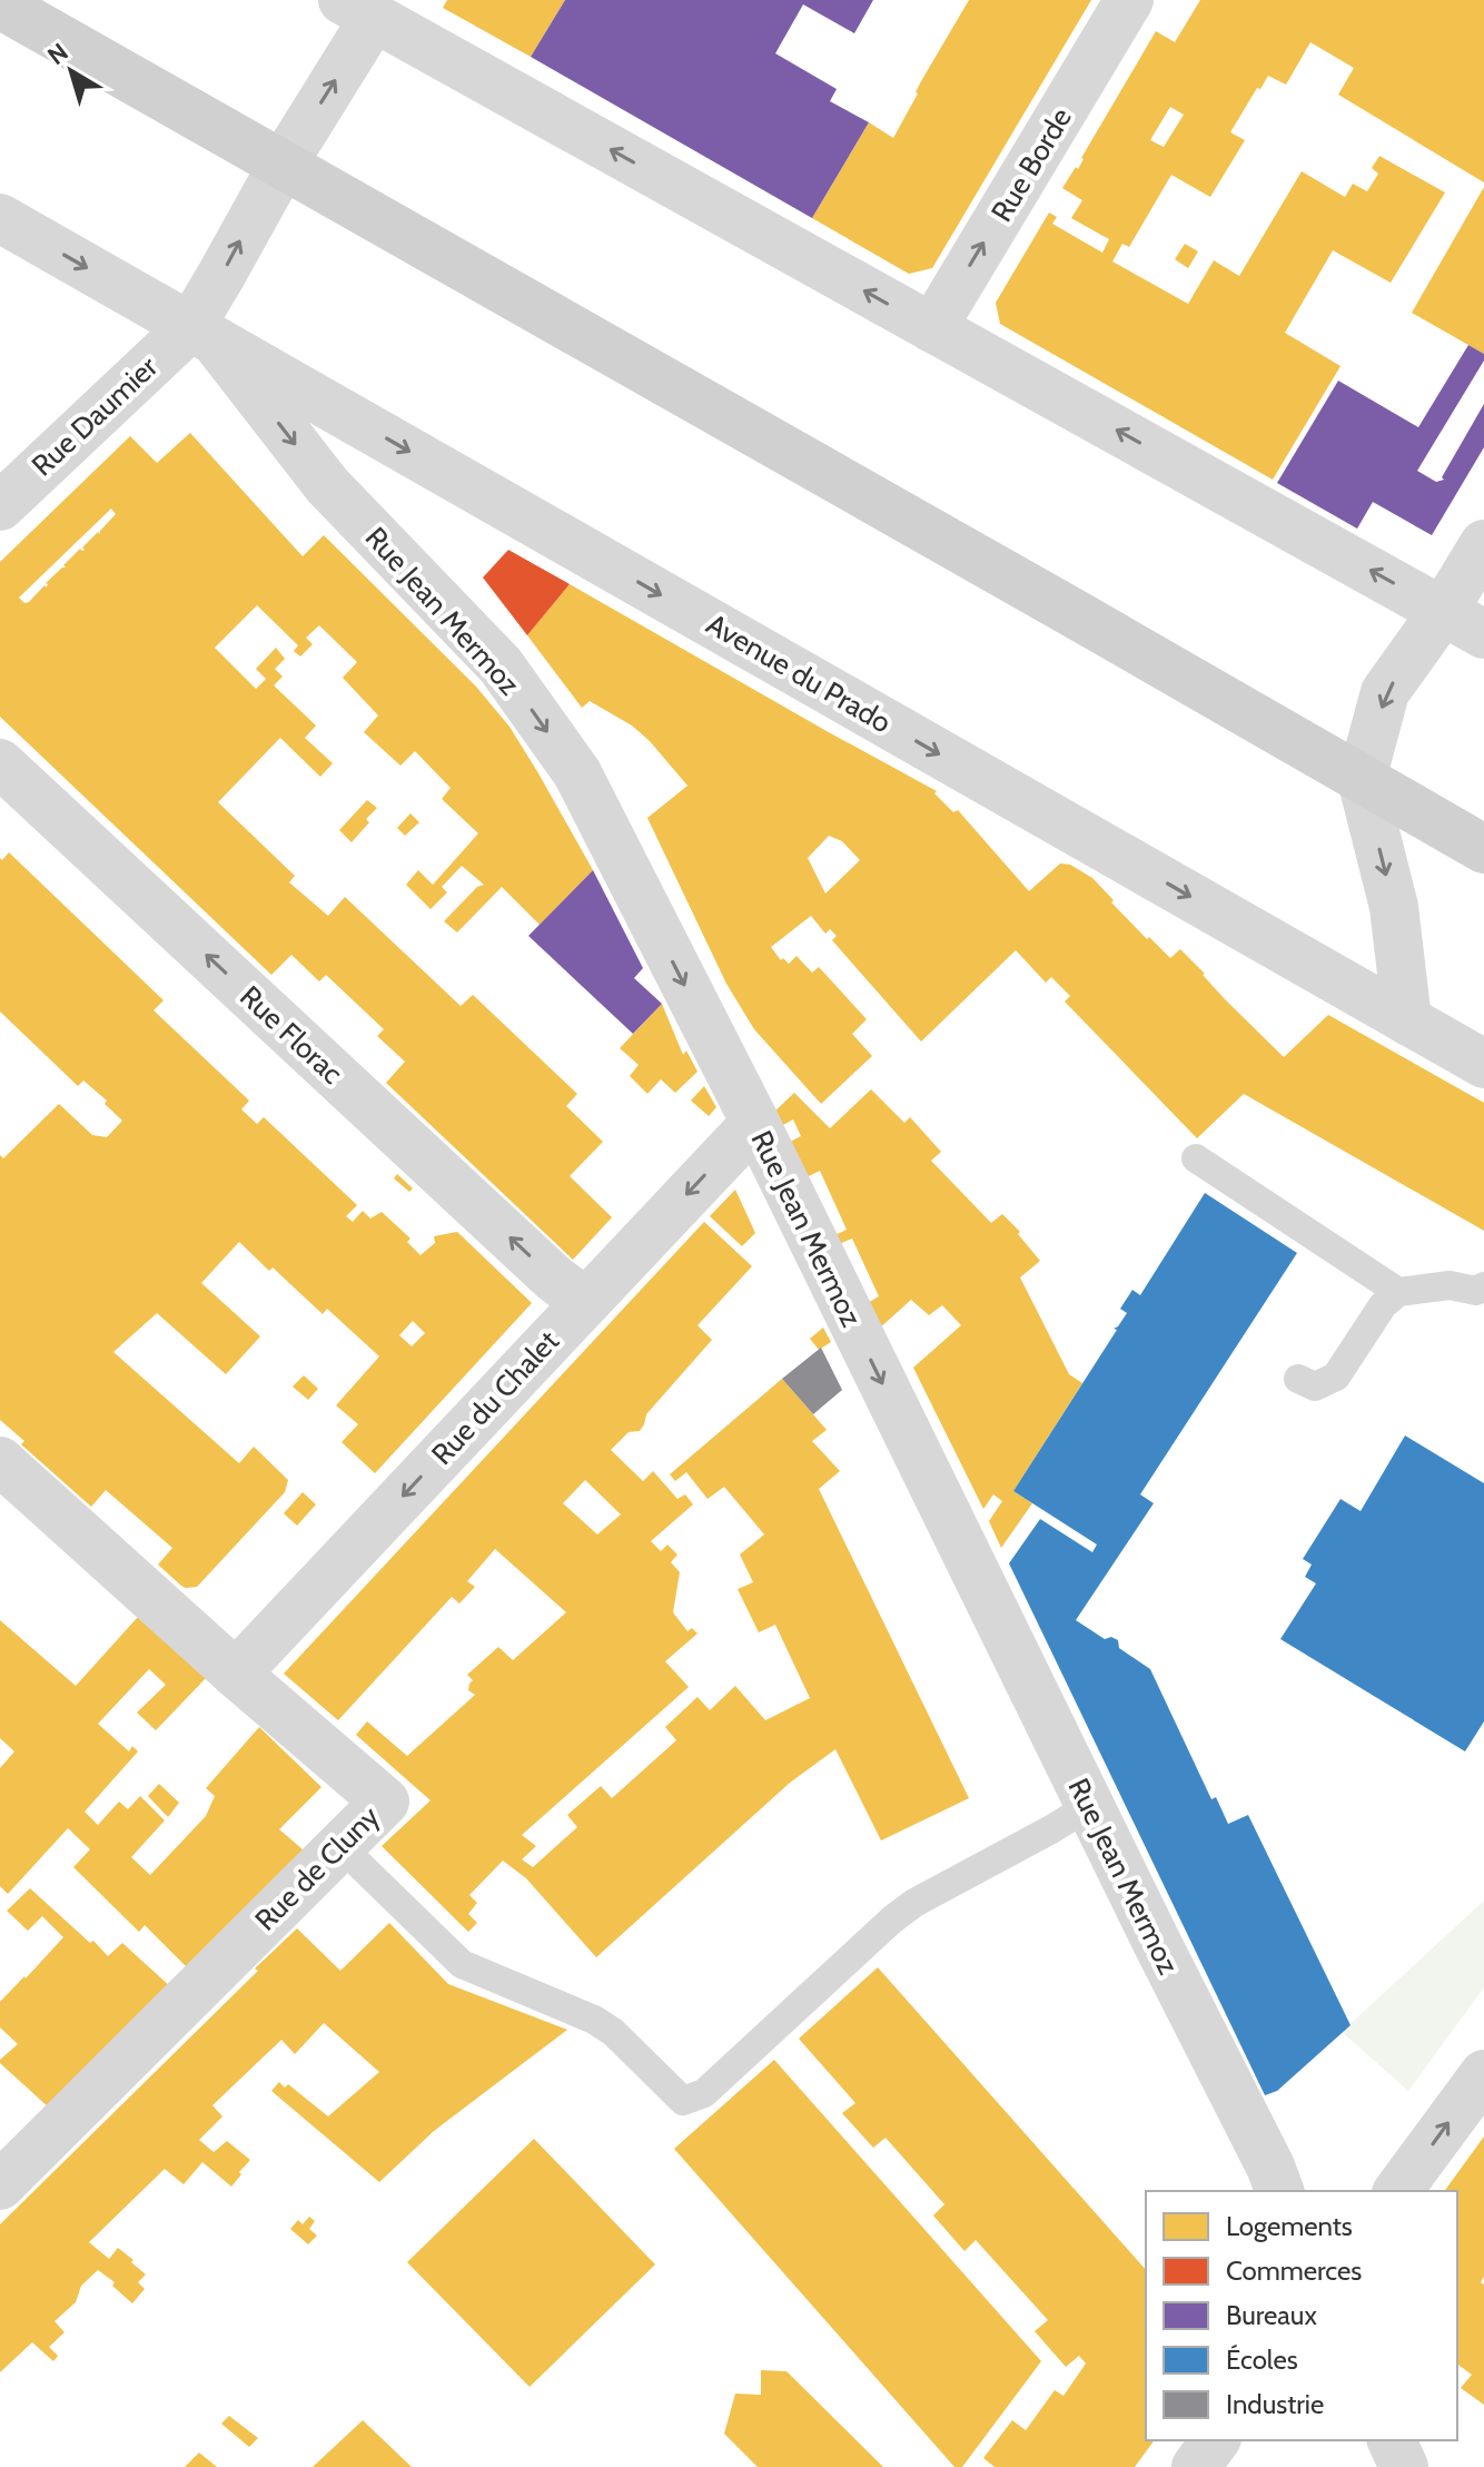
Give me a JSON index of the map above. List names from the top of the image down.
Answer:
{
  "streets": {
    "street": [
      "Rue Borde",
      "Rue Daumier",
      "Rue Jean Mermoz",
      "Avenue du Prado",
      "Rue Florac",
      "Rue du Chalet",
      "Rue de Cluny"
    ]
  },
  "crossings": [
    ["Rue Daumier", "Rue Jean Mermoz"],
    ["Rue Daumier", "Avenue du Prado"],
    ["Rue Jean Mermoz", "Avenue du Prado"],
    ["Rue Jean Mermoz", "Rue du Chalet"],
    ["Rue Florac", "Rue du Chalet"],
    ["Rue du Chalet", "Rue de Cluny"]
  ],
  "one_way": [
    "Rue Borde",
    "Rue Jean Mermoz",
    "Rue Florac",
    "Rue du Chalet"
  ],
  "legend": [
    "Logements",
    "Commerces",
    "Bureaux",
    "Écoles",
    "Industrie"
  ],
  "north": "top left"
}
